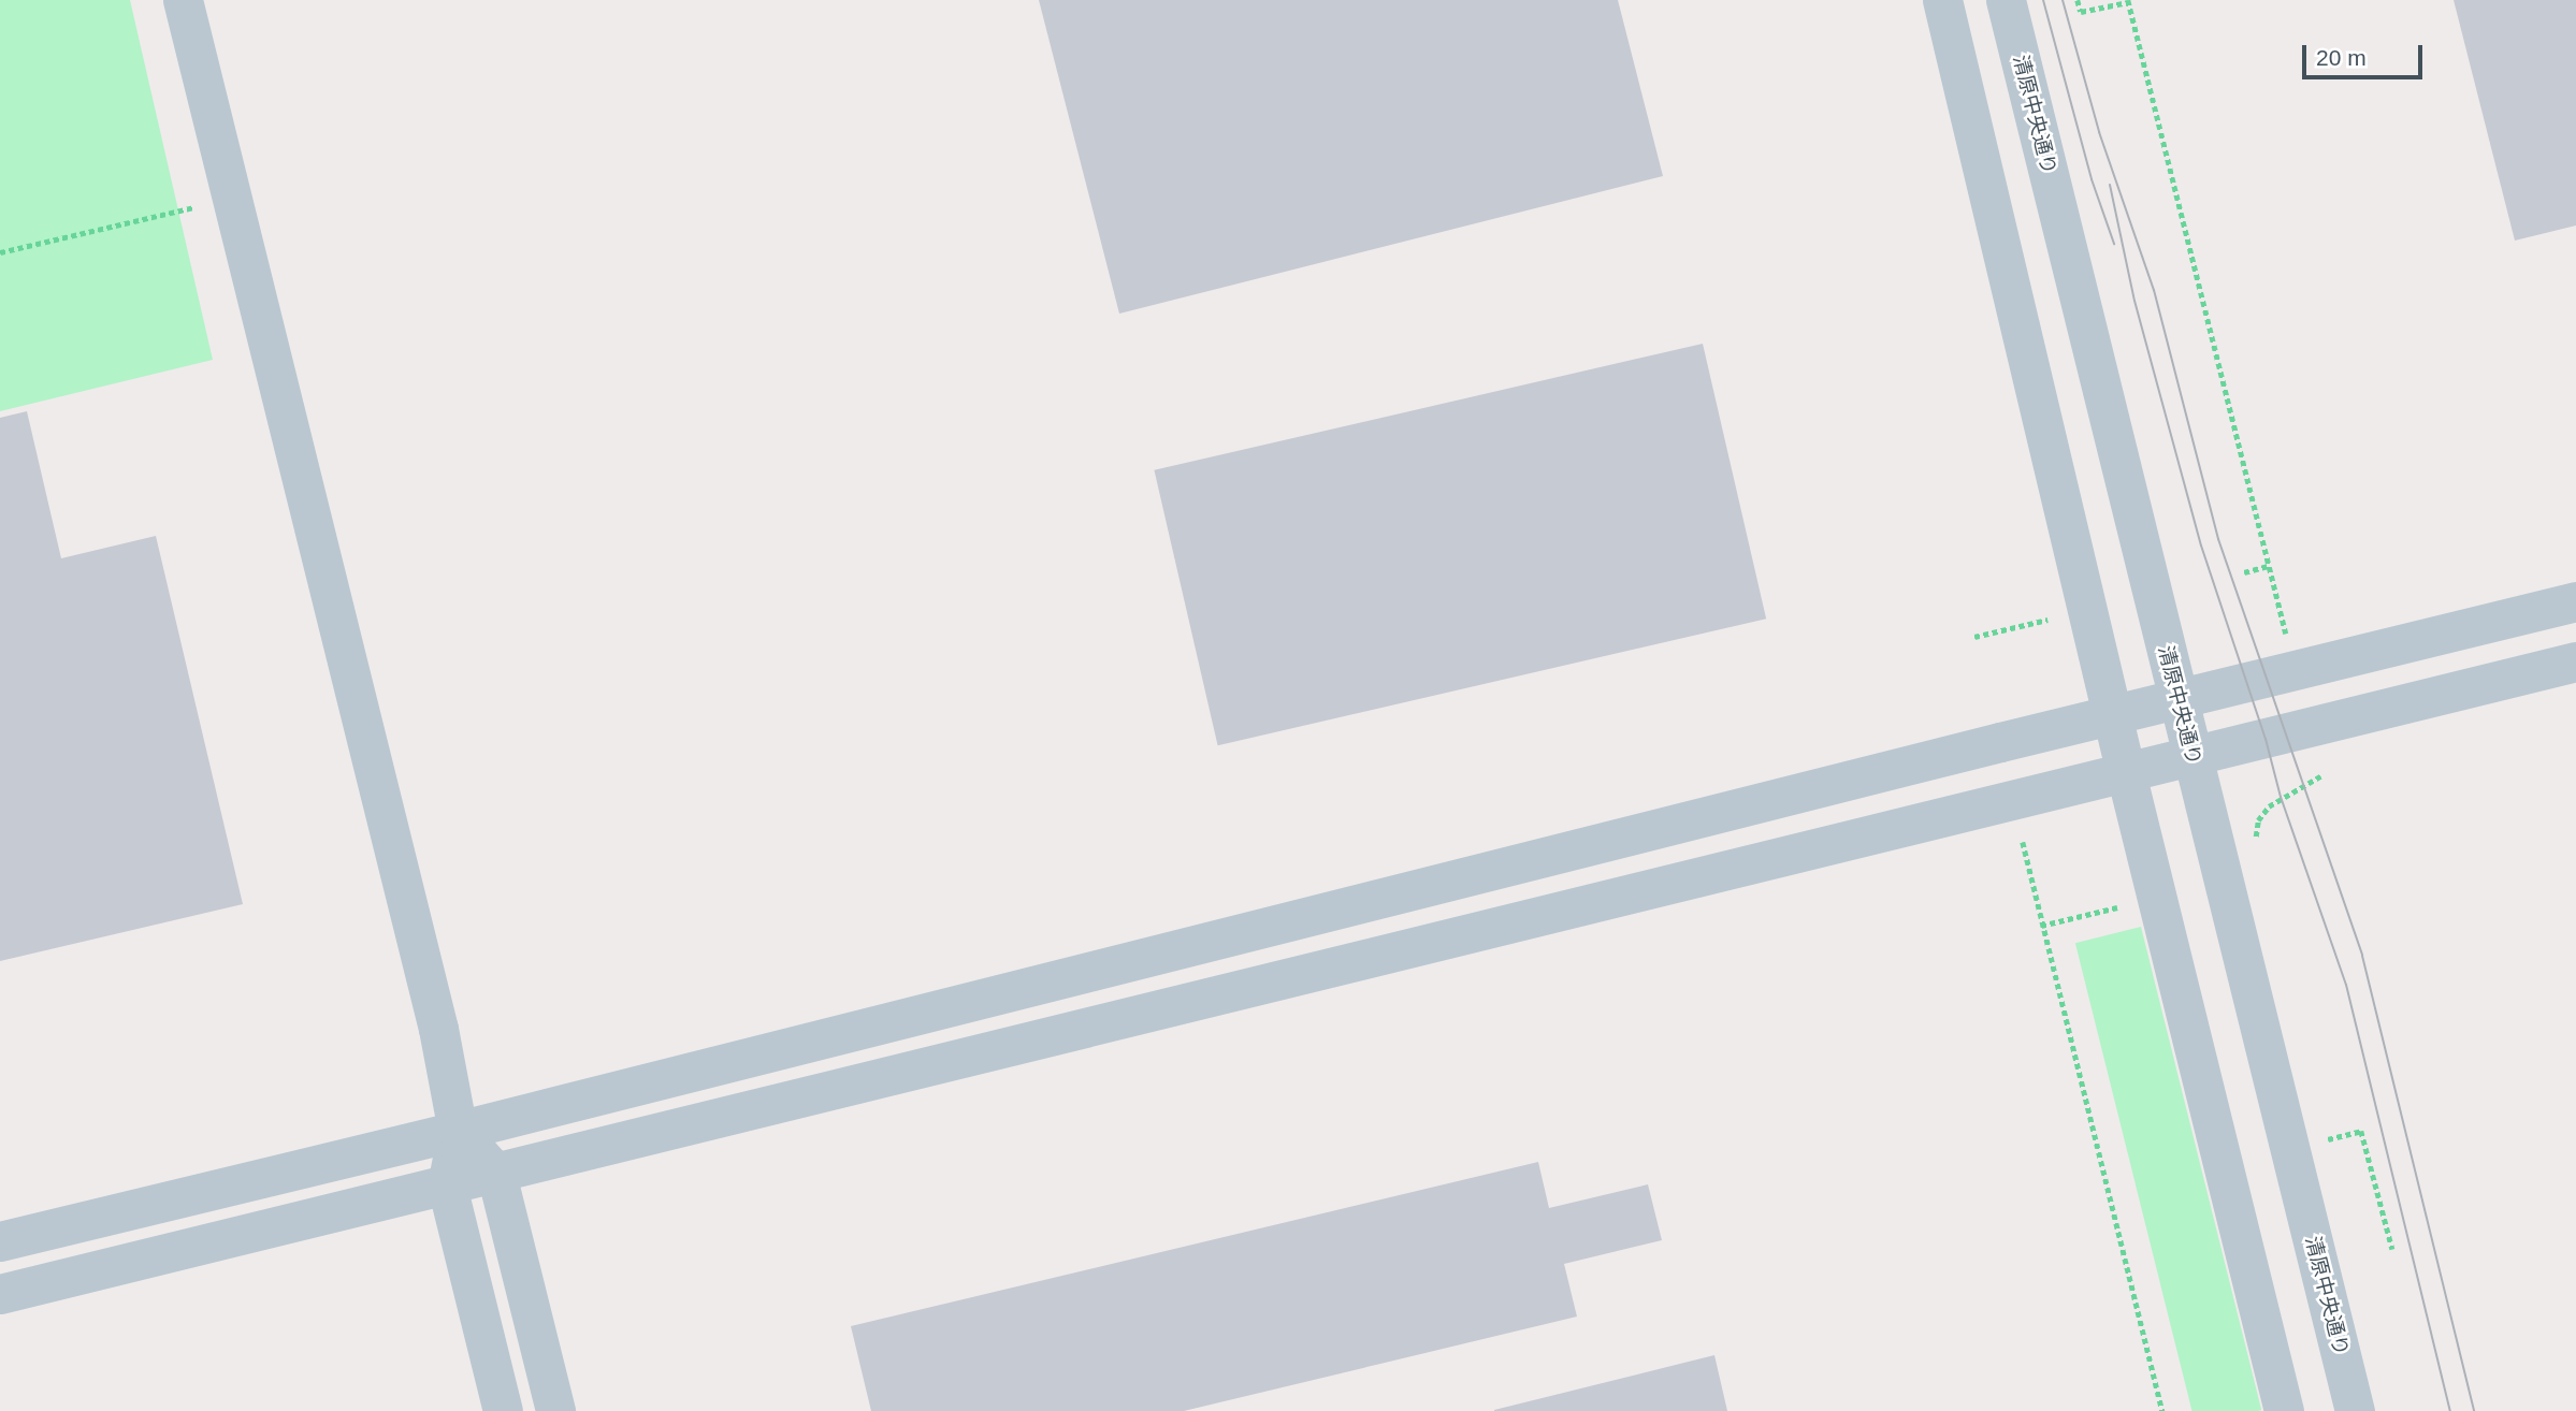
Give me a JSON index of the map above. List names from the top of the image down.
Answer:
{
  "streets": {
    "street": ["清原中央通り"]
  },
  "scale_bar": "20 m"
}
